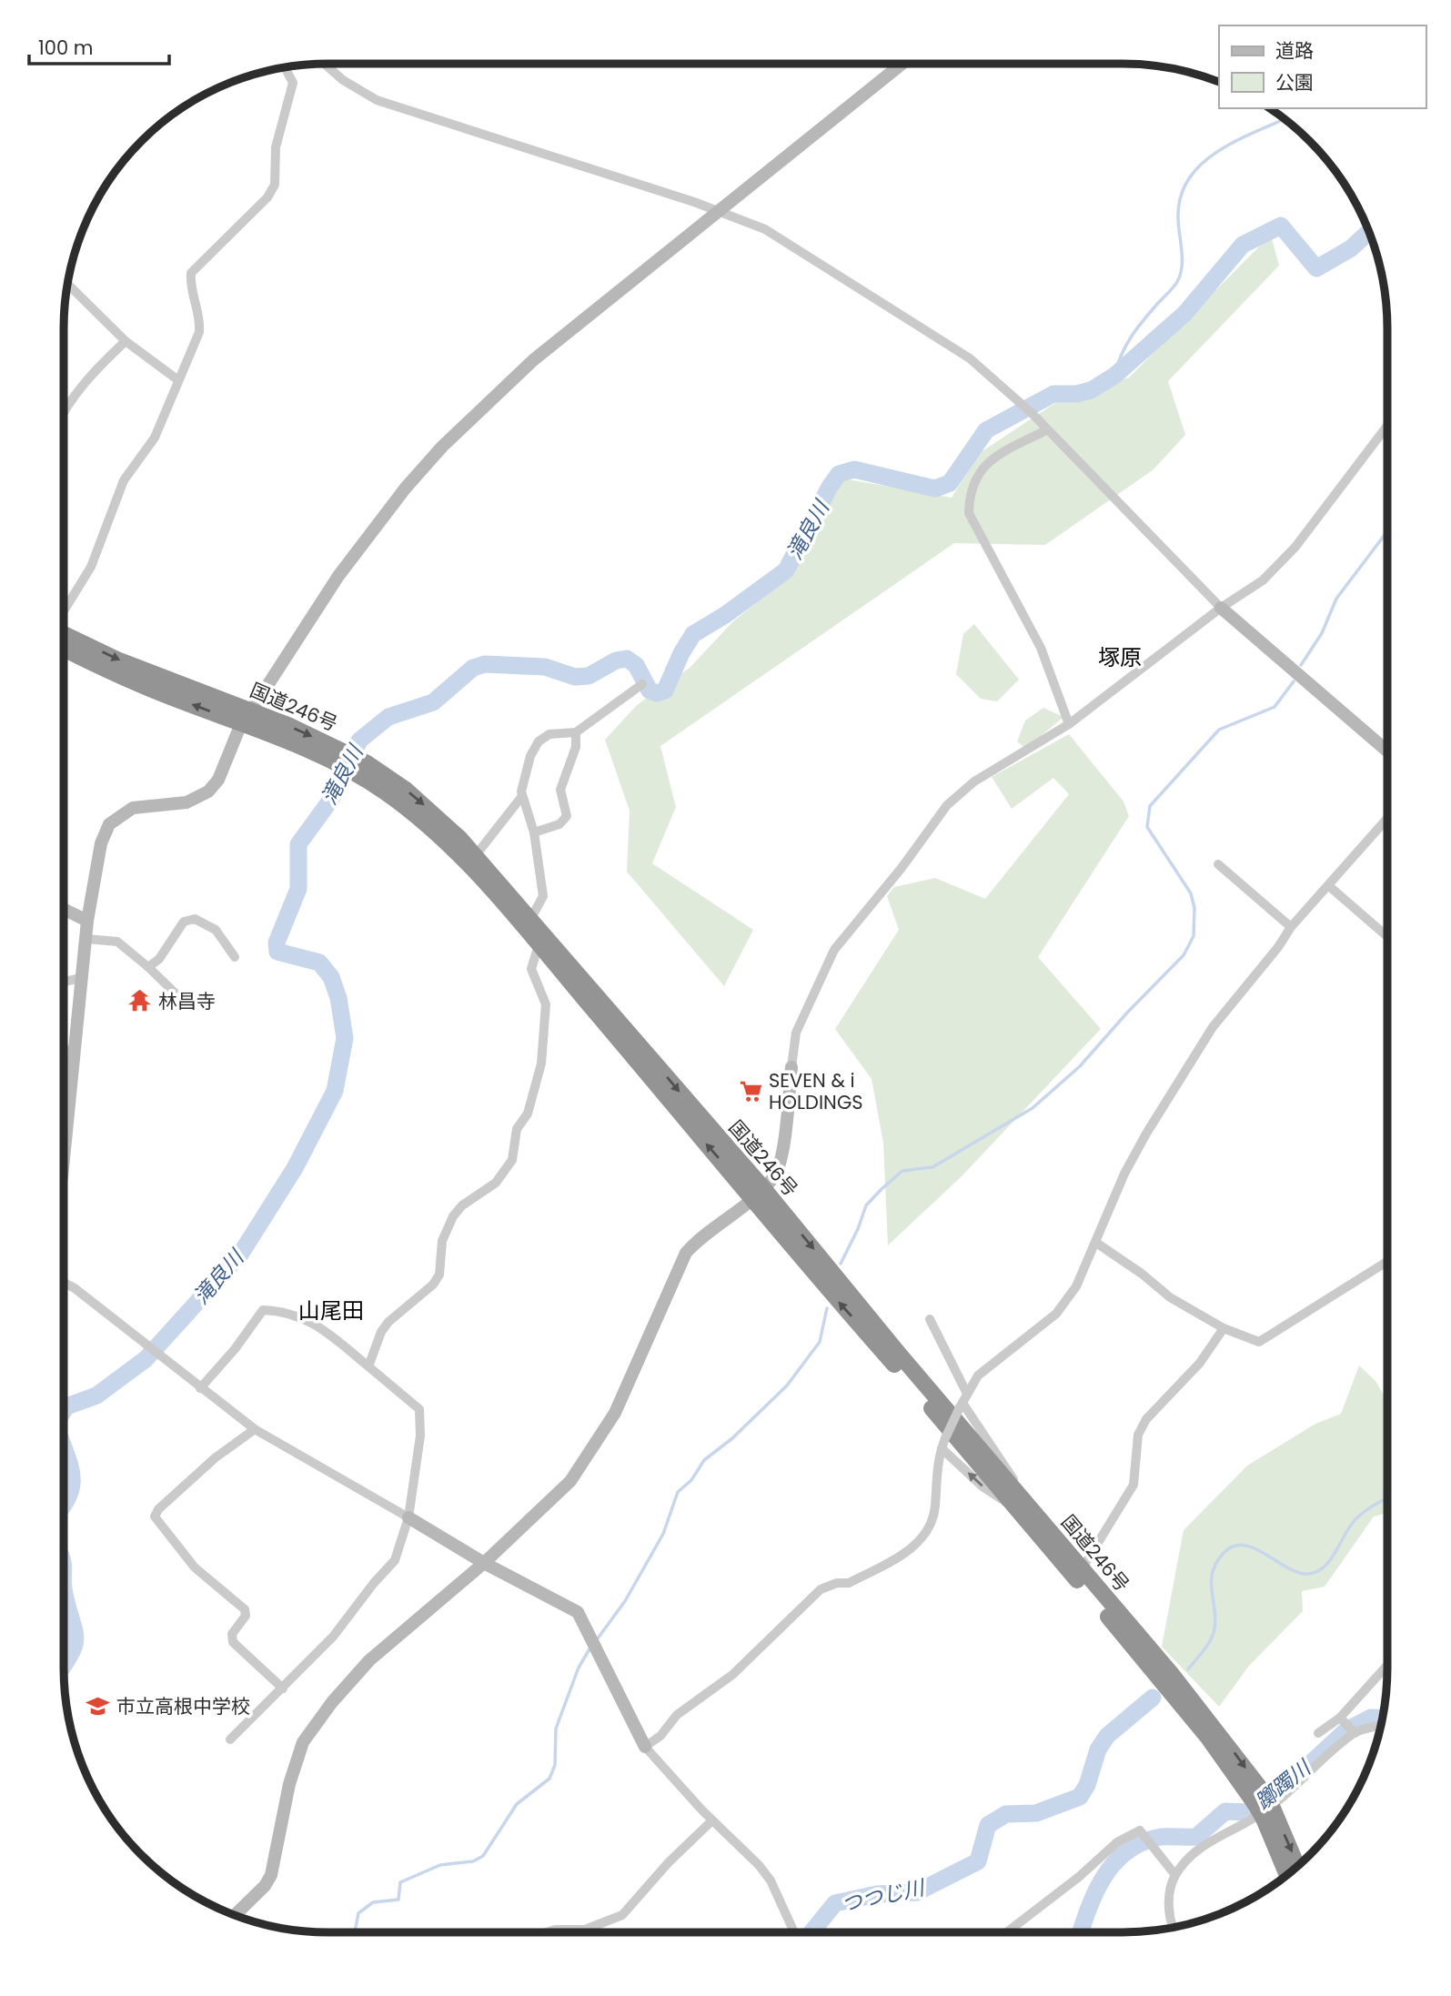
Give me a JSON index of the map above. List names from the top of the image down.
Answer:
{
  "streets": {
    "highway": ["国道246号"]
  },
  "districts": ["塚原", "山尾田"],
  "water": ["滝良川", "躑躅川", "つつじ川"],
  "places": {
    "temple": ["林昌寺"],
    "supermarket": ["SEVEN & i HOLDINGS"],
    "school or university": ["市立高根中学校"]
  },
  "legend": ["道路", "公園"],
  "scale_bar": "100 m"
}
